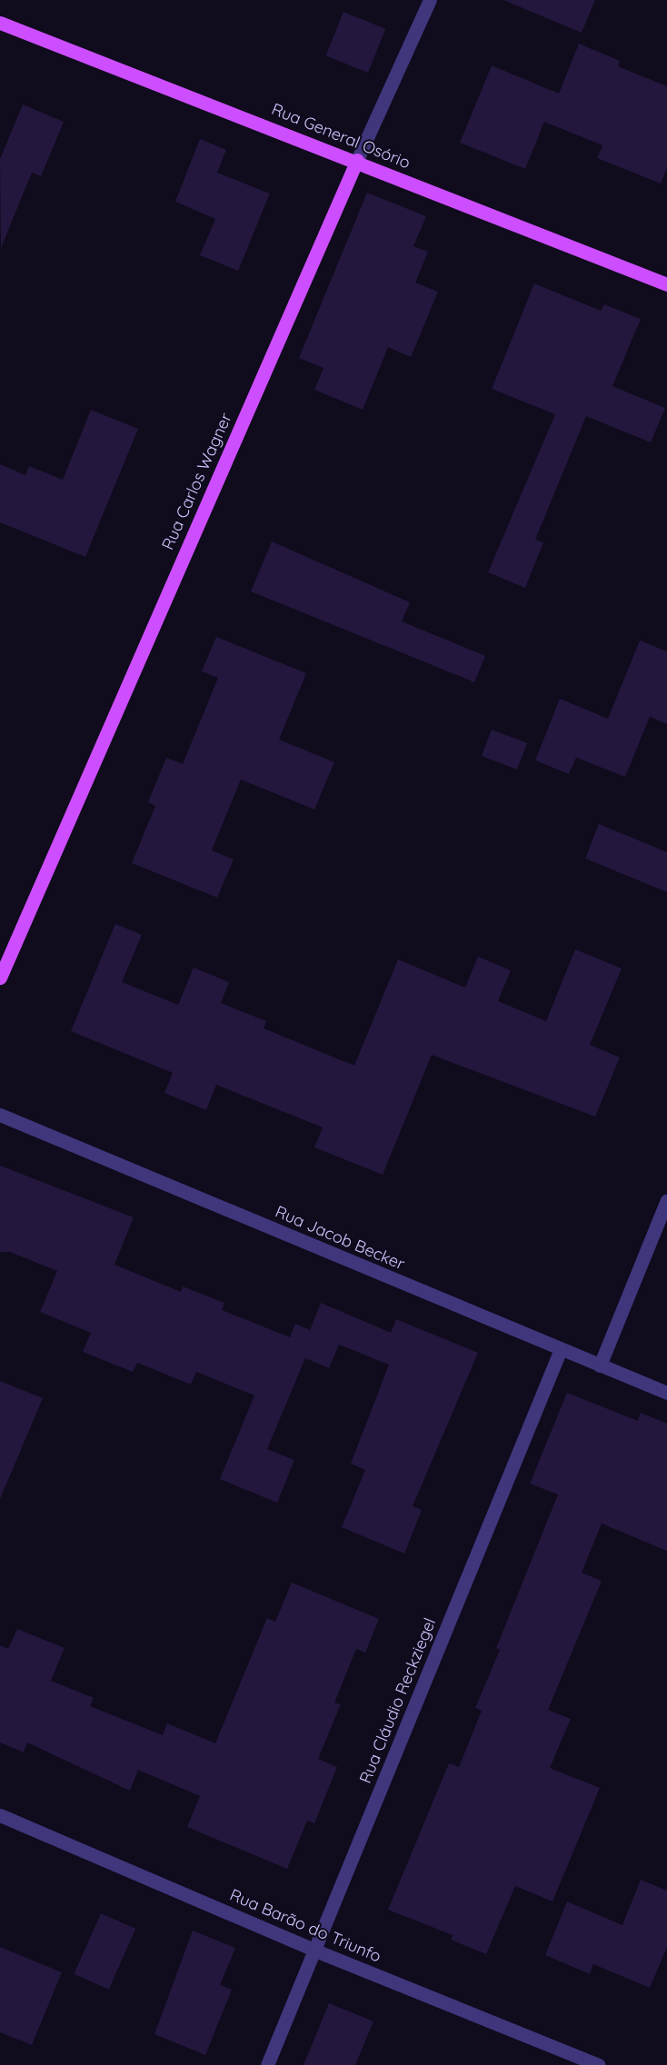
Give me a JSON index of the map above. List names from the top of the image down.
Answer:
{
  "streets": {
    "main road": ["Rua General Osório", "Rua Carlos Wagner"],
    "street": ["Rua Jacob Becker", "Rua Cláudio Reckziegel", "Rua Barão do Triunfo"]
  },
  "crossings": [
    ["Rua General Osório", "Rua Carlos Wagner"],
    ["Rua Jacob Becker", "Rua Cláudio Reckziegel"],
    ["Rua Cláudio Reckziegel", "Rua Barão do Triunfo"]
  ]
}
